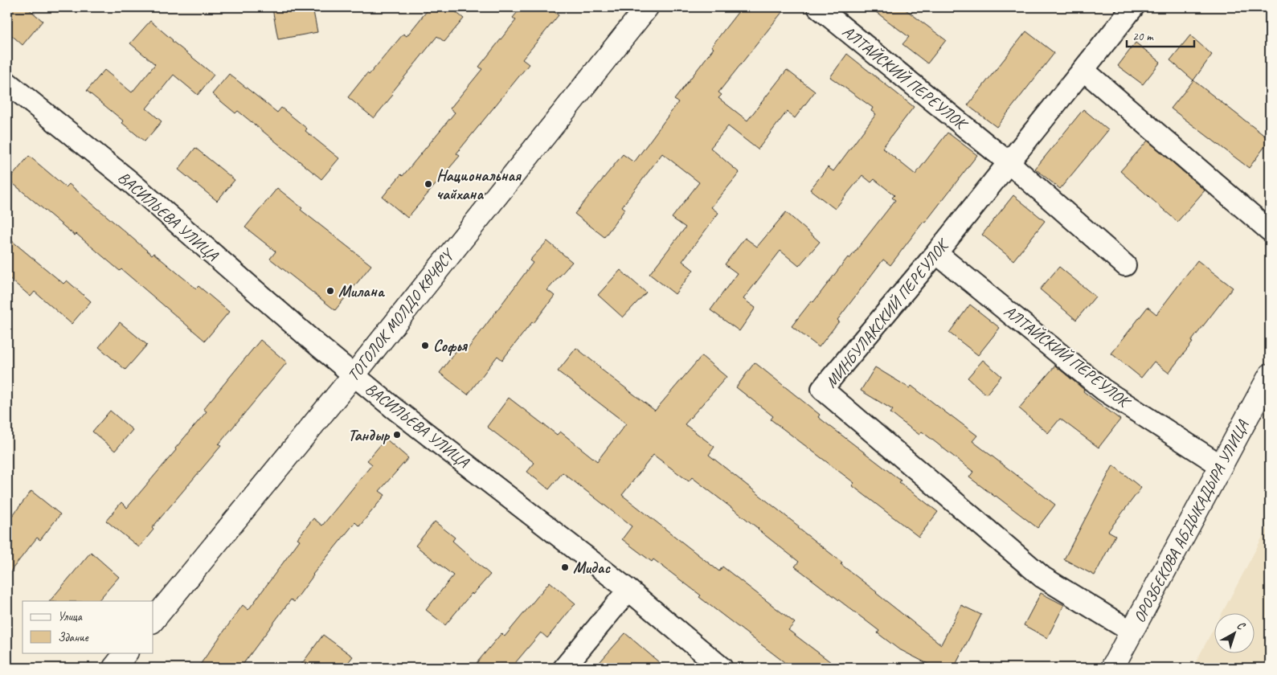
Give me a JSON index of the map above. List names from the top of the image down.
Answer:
{
  "streets": {
    "main road": ["ТОГОЛОК МОЛДО КӨЧӨСҮ", "ОРОЗБЕКОВА АБДЫКАДЫРА УЛИЦА"],
    "street": ["АЛТАЙСКИЙ ПЕРЕУЛОК", "ВАСИЛЬЕВА УЛИЦА", "МИНБУЛАКСКИЙ ПЕРЕУЛОК"]
  },
  "crossings": [
    ["АЛТАЙСКИЙ ПЕРЕУЛОК", "МИНБУЛАКСКИЙ ПЕРЕУЛОК"],
    ["АЛТАЙСКИЙ ПЕРЕУЛОК", "ОРОЗБЕКОВА АБДЫКАДЫРА УЛИЦА"],
    ["ВАСИЛЬЕВА УЛИЦА", "ТОГОЛОК МОЛДО КӨЧӨСҮ"],
    ["МИНБУЛАКСКИЙ ПЕРЕУЛОК", "ОРОЗБЕКОВА АБДЫКАДЫРА УЛИЦА"]
  ],
  "places": [
    "Национальная чайхана",
    "Милана",
    "Софья",
    "Тандыр",
    "Мидас"
  ],
  "legend": ["Улица", "Здание"],
  "scale_bar": "20 m",
  "north": "top right"
}
